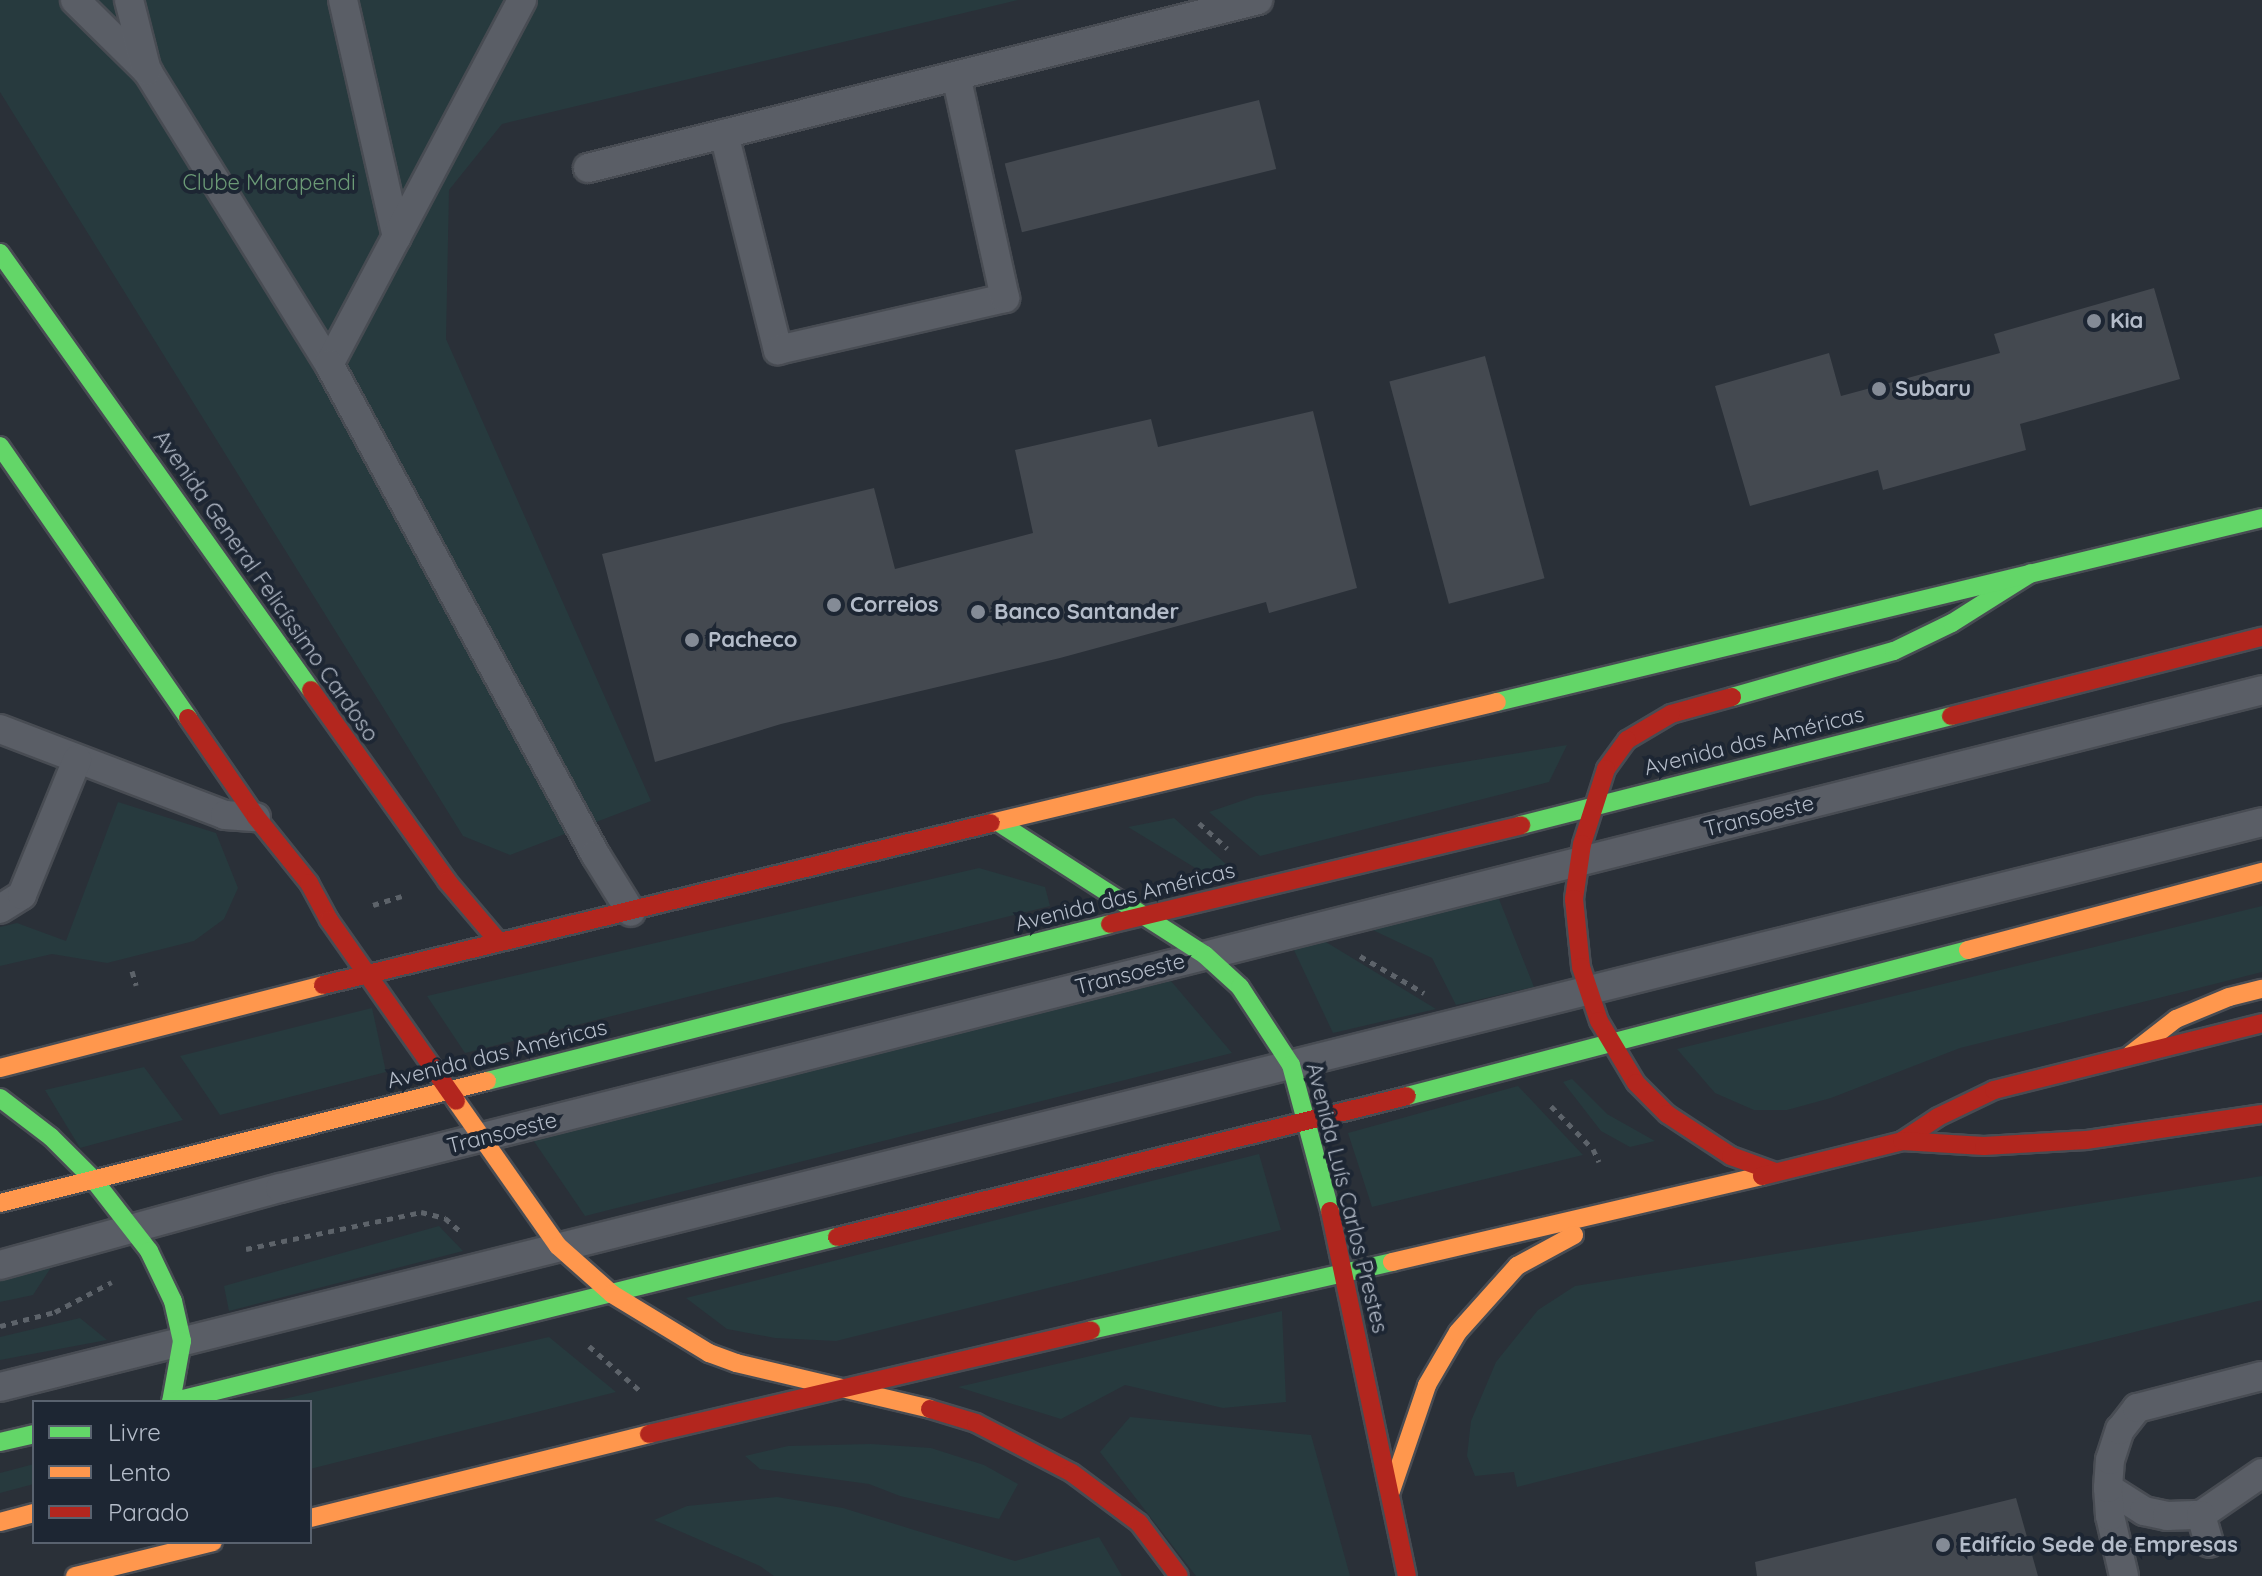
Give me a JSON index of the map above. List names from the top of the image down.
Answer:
{
  "streets": {
    "main road": ["Avenida General Felicíssimo Cardoso", "Avenida das Américas", "Avenida Luís Carlos Prestes"],
    "lane": ["Transoeste"]
  },
  "crossings": [
    ["Avenida das Américas", "Avenida Luís Carlos Prestes"],
    ["Transoeste", "Avenida Luís Carlos Prestes"]
  ],
  "parks": ["Clube Marapendi"],
  "places": [
    "Kia",
    "Subaru",
    "Correios",
    "Banco Santander",
    "Pacheco",
    "Edifício Sede de Empresas"
  ],
  "legend": ["Livre", "Lento", "Parado"]
}
